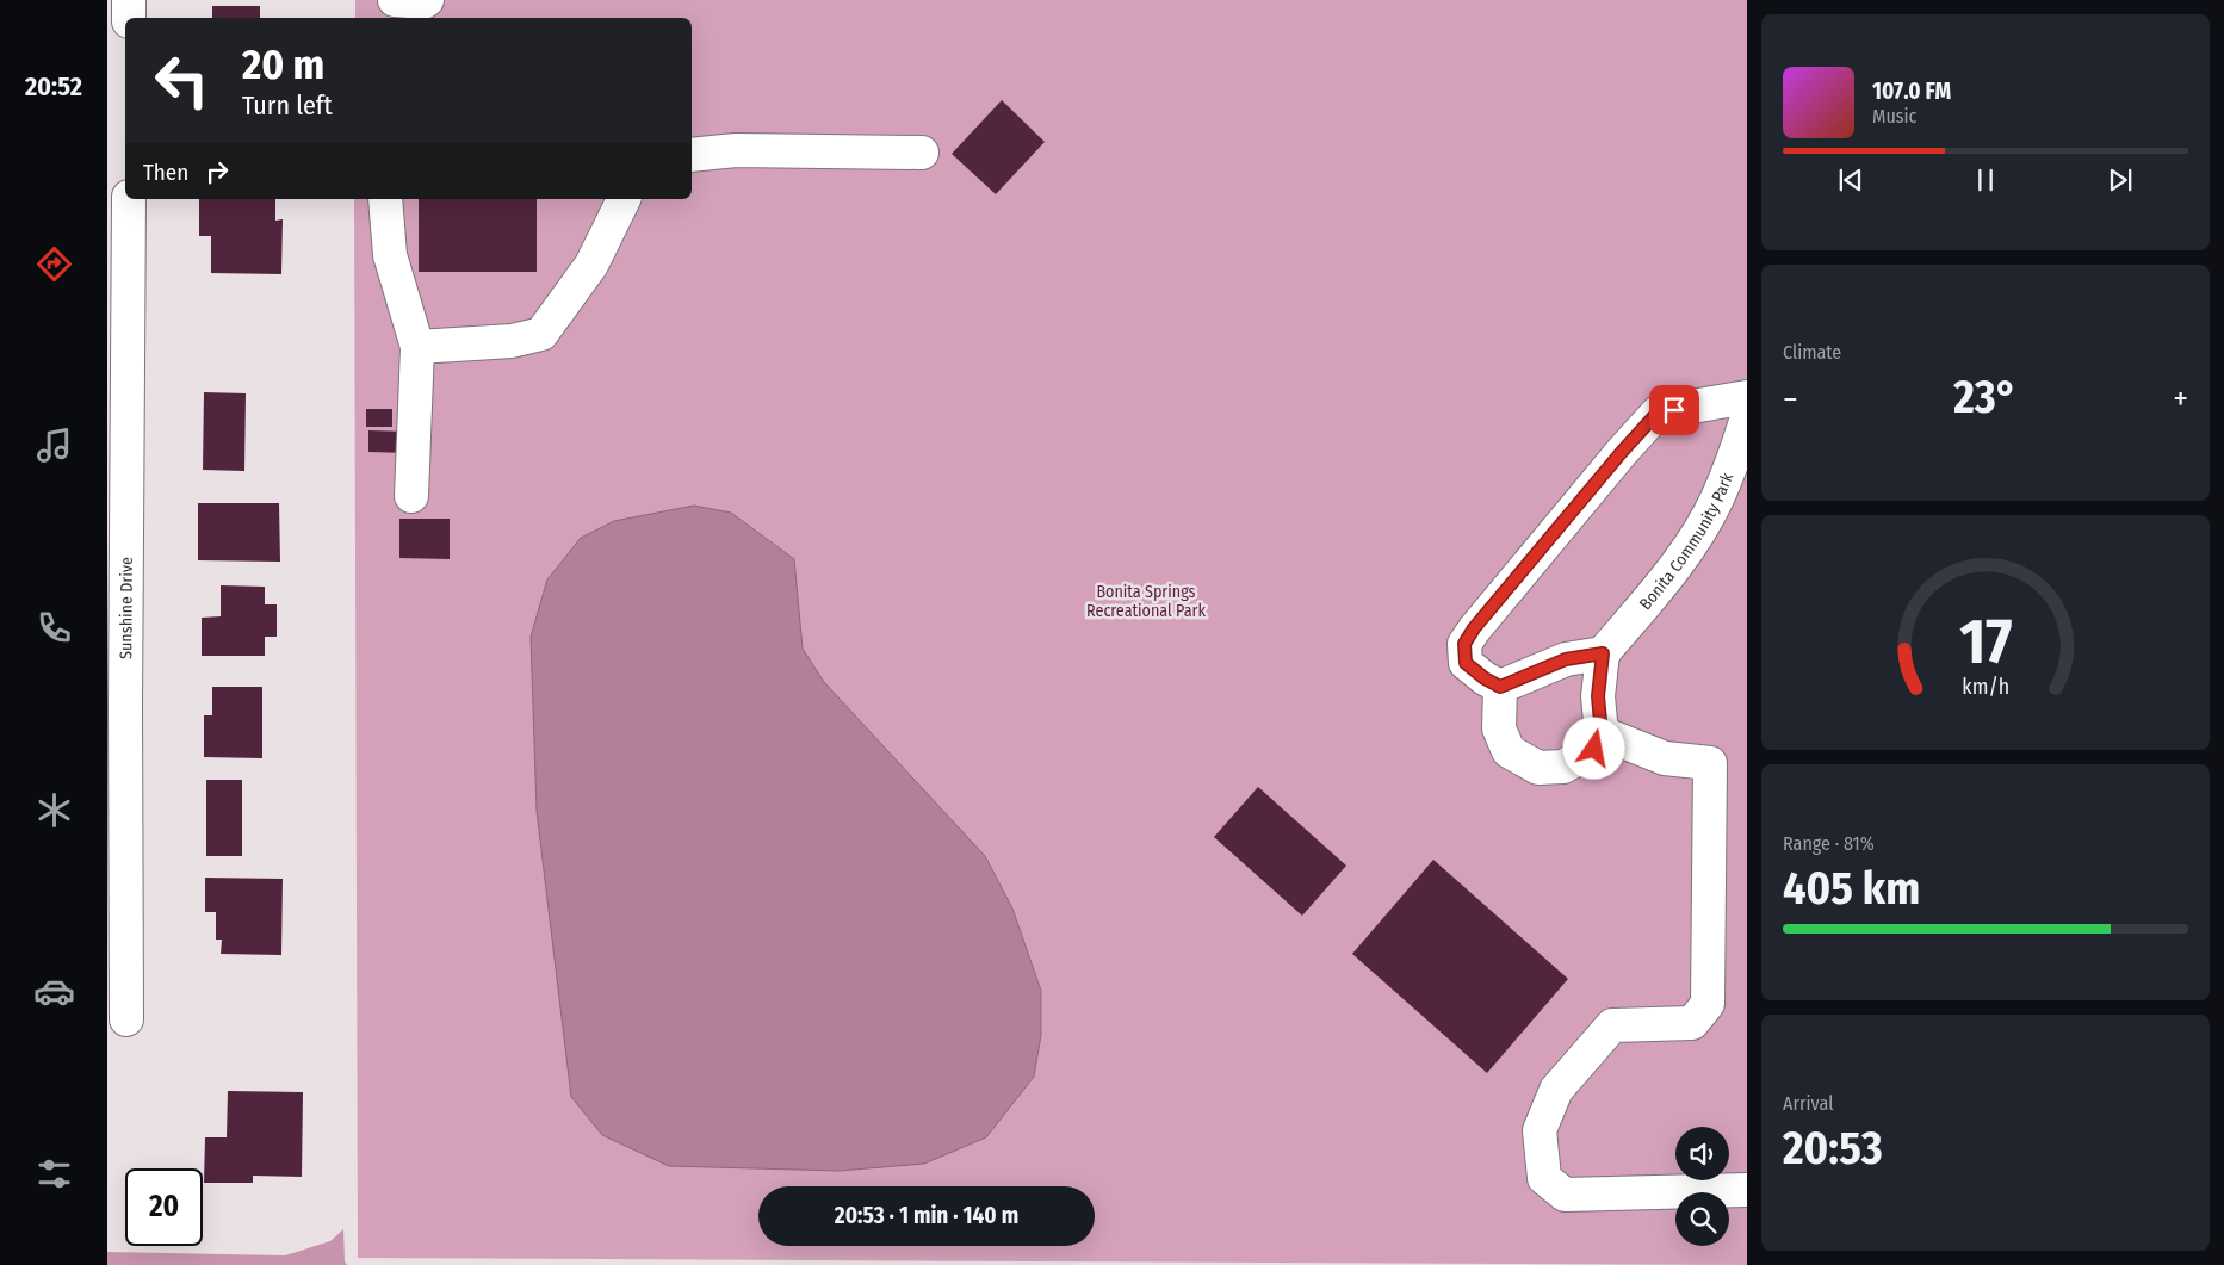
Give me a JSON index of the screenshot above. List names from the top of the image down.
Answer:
{
  "streets": {
    "street": ["Bonita Community Park", "Sunshine Drive"]
  },
  "parks": ["Bonita Springs Recreational Park"],
  "page": {
    "tabs": "20:52",
    "turn": ["20 m", "Turn left"],
    "song": ["107.0 FM", "Music"],
    "then": "Then",
    "tile": [
      "Climate",
      ["Range · 81%", "405 km"],
      ["Arrival", "20:53"]
    ],
    "heat": ["−", "23°", "+"],
    "limit": "20",
    "trip": "20:53 · 1 min · 140 m",
    "gauge": ["17", "km/h"]
  }
}
